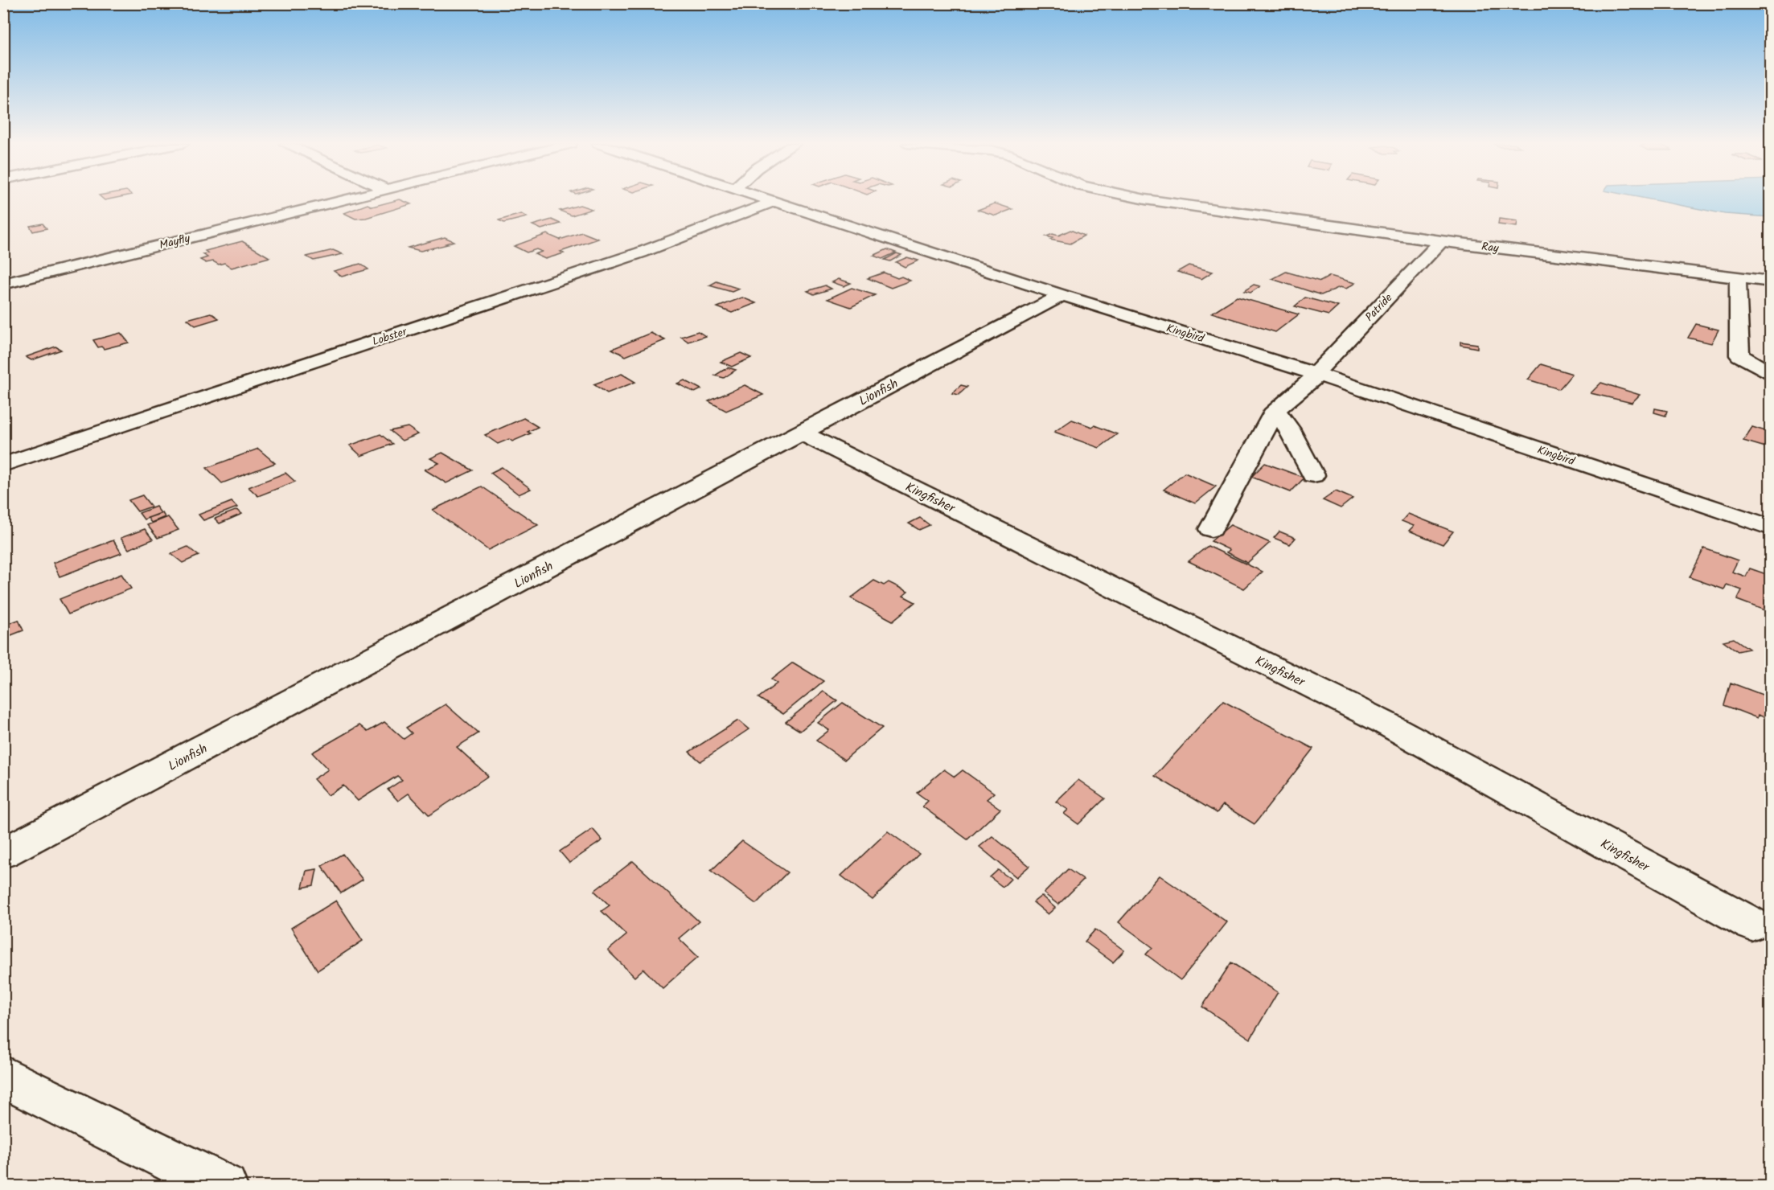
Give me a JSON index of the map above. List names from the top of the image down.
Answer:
{
  "streets": {
    "street": [
      "Mayfly",
      "Ray",
      "Patride",
      "Kingbird",
      "Lobster",
      "Lionfish",
      "Kingfisher"
    ]
  },
  "crossings": [
    ["Ray", "Patride"],
    ["Patride", "Kingbird"],
    ["Kingbird", "Lobster"],
    ["Kingbird", "Lionfish"],
    ["Lionfish", "Kingfisher"]
  ]
}
